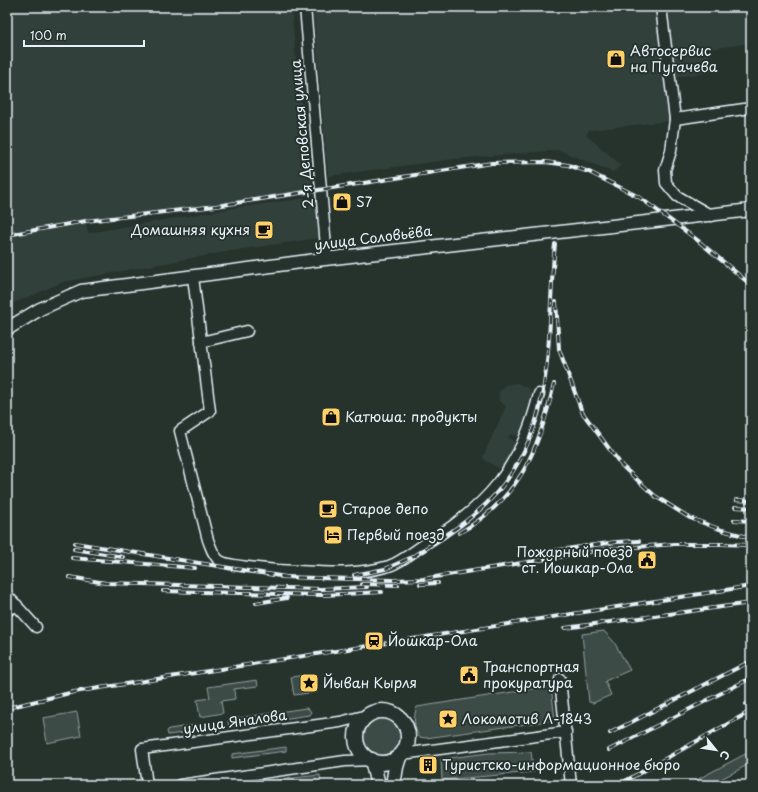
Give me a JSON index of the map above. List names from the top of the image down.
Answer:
{
  "streets": {
    "street": ["2-я Деповская улица", "улица Соловьёва", "улица Яналова"]
  },
  "crossings": [
    ["2-я Деповская улица", "улица Соловьёва"]
  ],
  "places": {
    "shop": ["Автосервис на Пугачева", "S7", "Катюша: продукты"],
    "cafe": ["Домашняя кухня", "Старое депо"],
    "hotel": ["Первый поезд"],
    "public building": ["Пожарный поезд ст. Йошкар-Ола", "Транспортная прокуратура"],
    "station": ["Йошкар-Ола"],
    "place": ["Йыван Кырля", "Локомотив Л-1843"],
    "building": ["Туристско-информационное бюро"]
  },
  "scale_bar": "100 m",
  "north": "bottom right"
}
